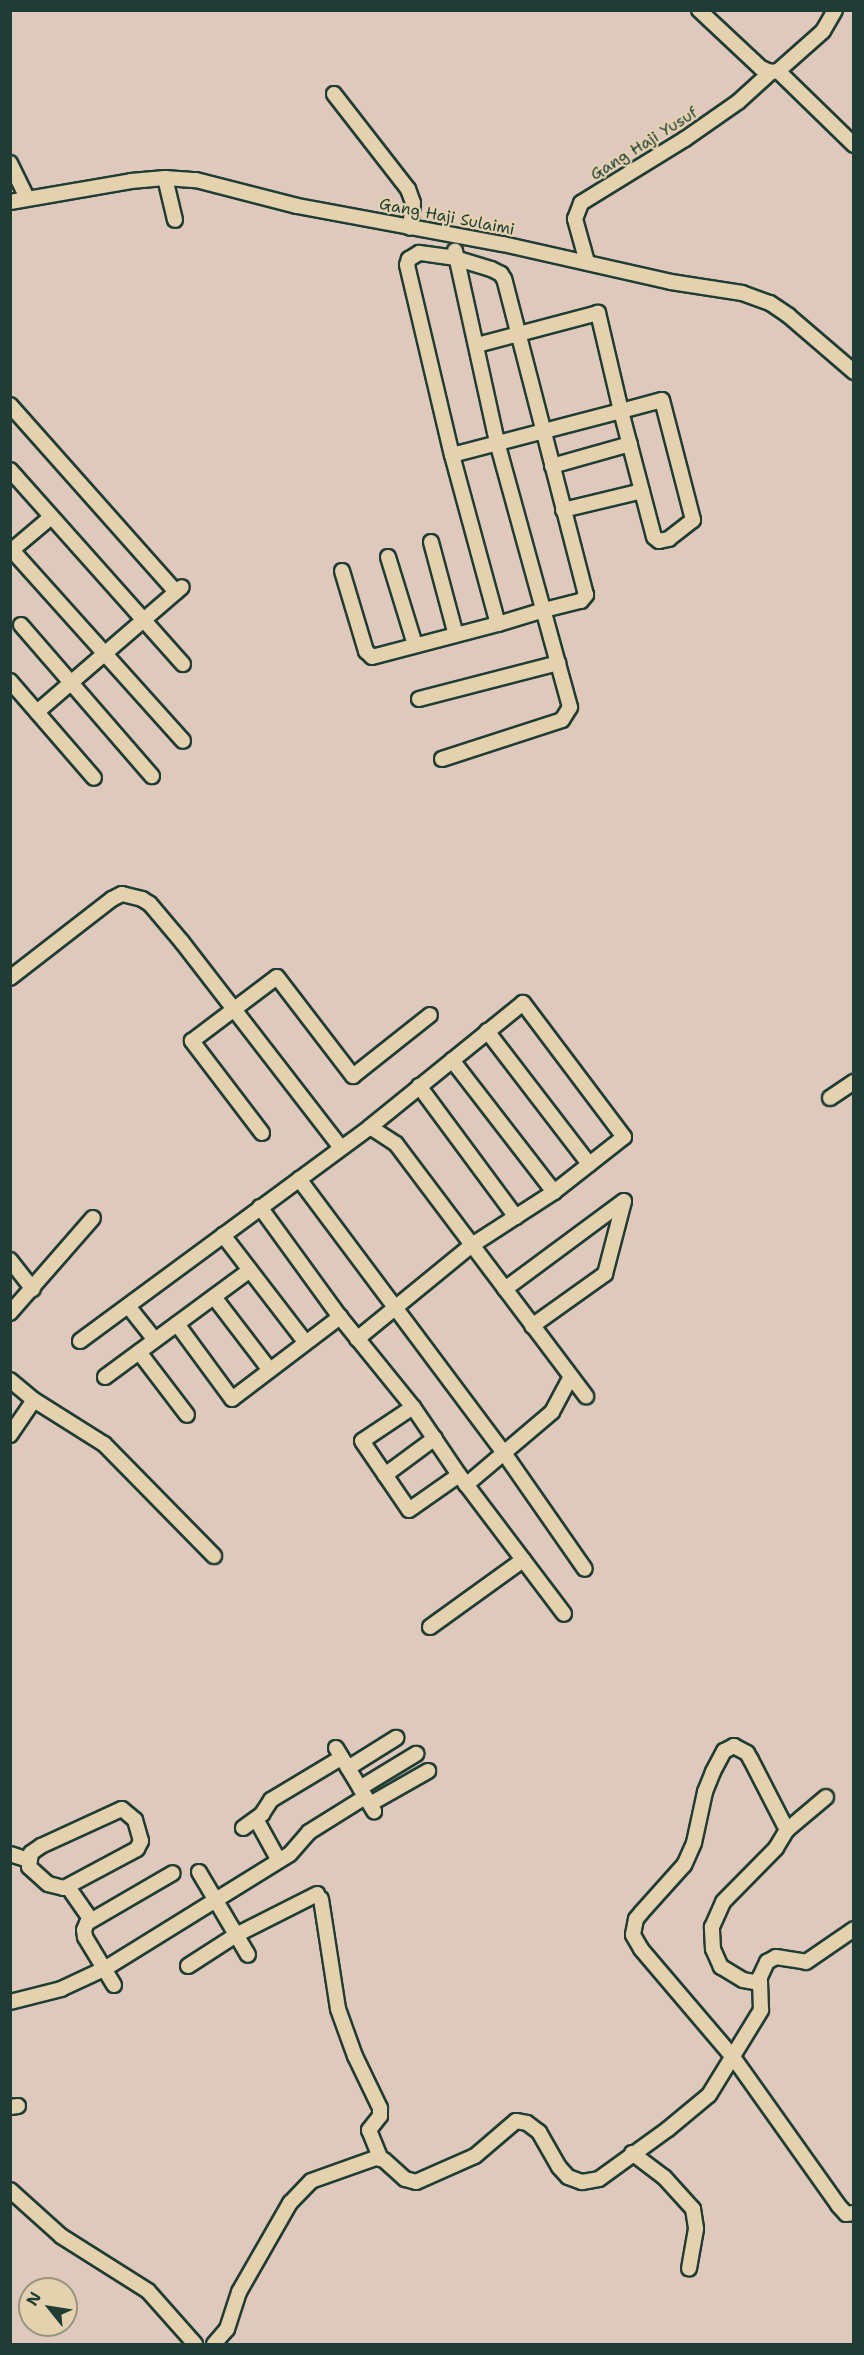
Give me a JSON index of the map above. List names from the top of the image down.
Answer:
{
  "streets": {
    "street": ["Gang Haji Yusuf", "Gang Haji Sulaimi"]
  },
  "crossings": [
    ["Gang Haji Yusuf", "Gang Haji Sulaimi"]
  ],
  "north": "top left"
}
